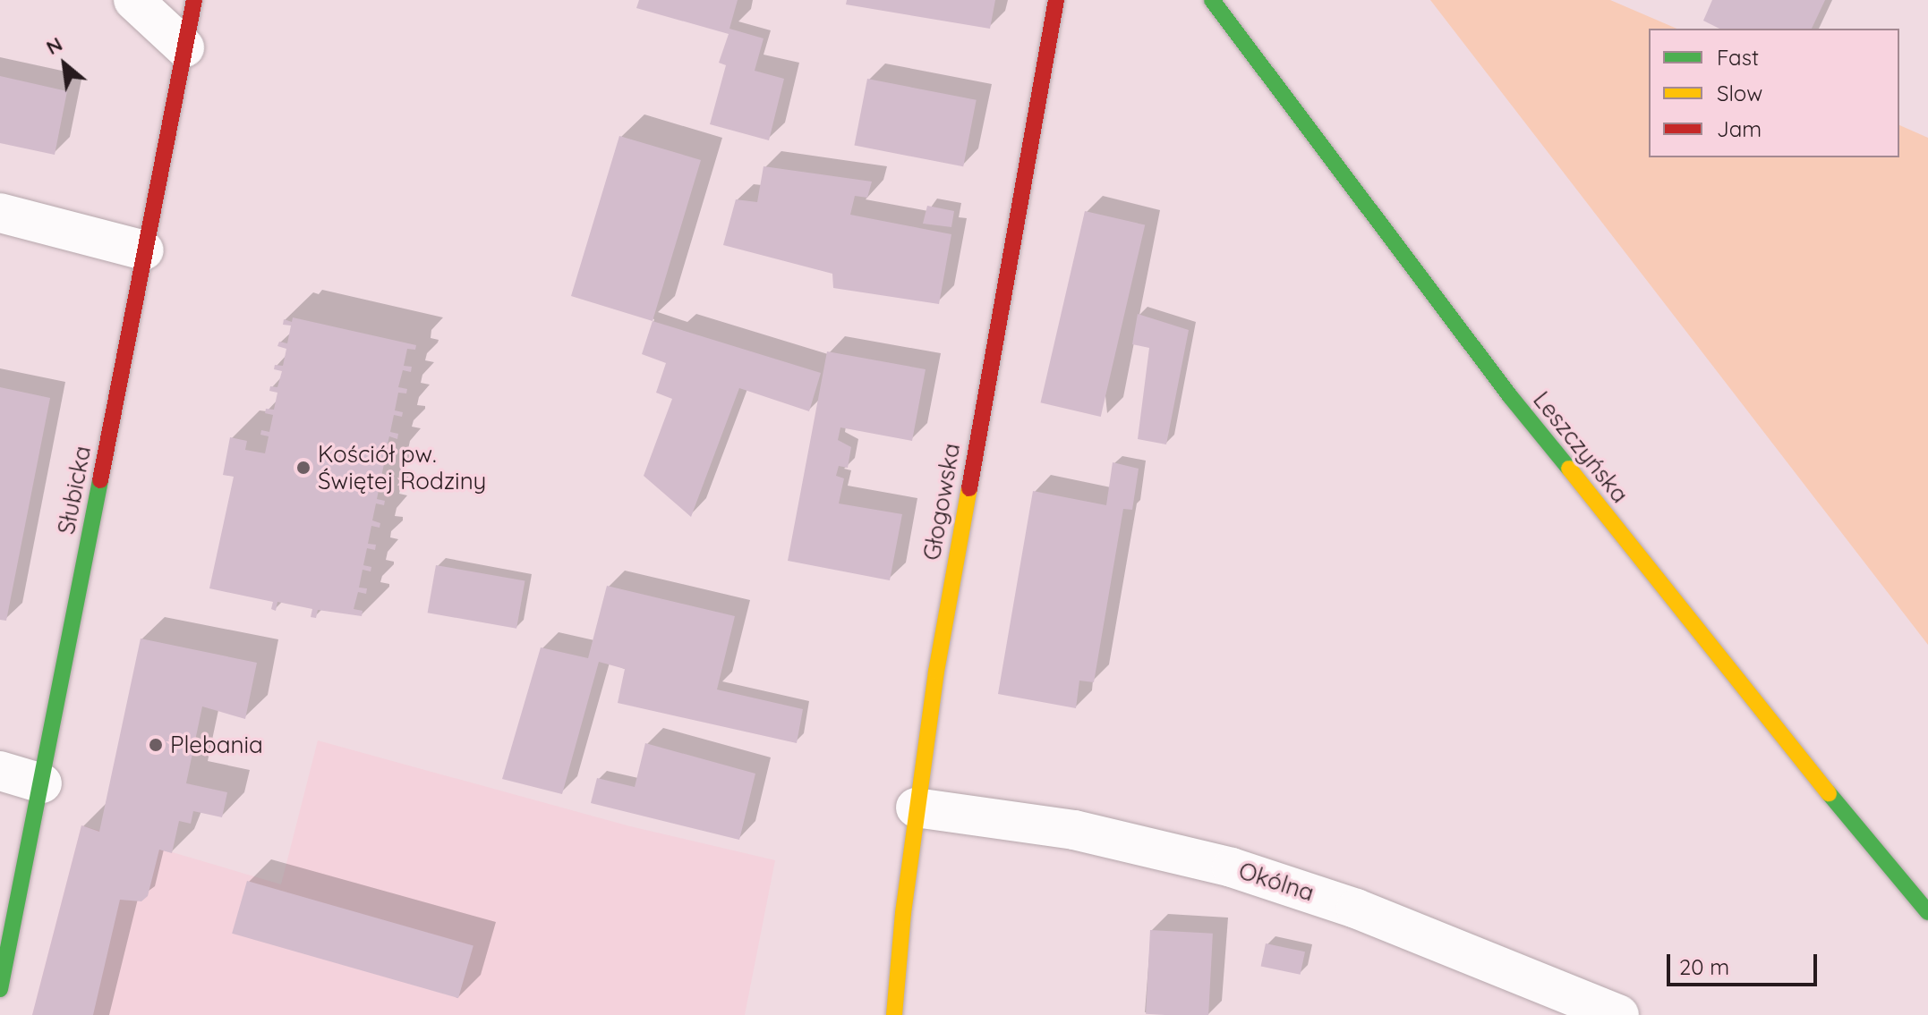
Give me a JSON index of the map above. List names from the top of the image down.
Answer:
{
  "streets": {
    "street": [
      "Leszczyńska",
      "Słubicka",
      "Głogowska",
      "Okólna"
    ]
  },
  "crossings": [
    ["Głogowska", "Okólna"]
  ],
  "places": ["Kościół pw. Świętej Rodziny", "Plebania"],
  "legend": ["Fast", "Slow", "Jam"],
  "scale_bar": "20 m",
  "north": "top left"
}
